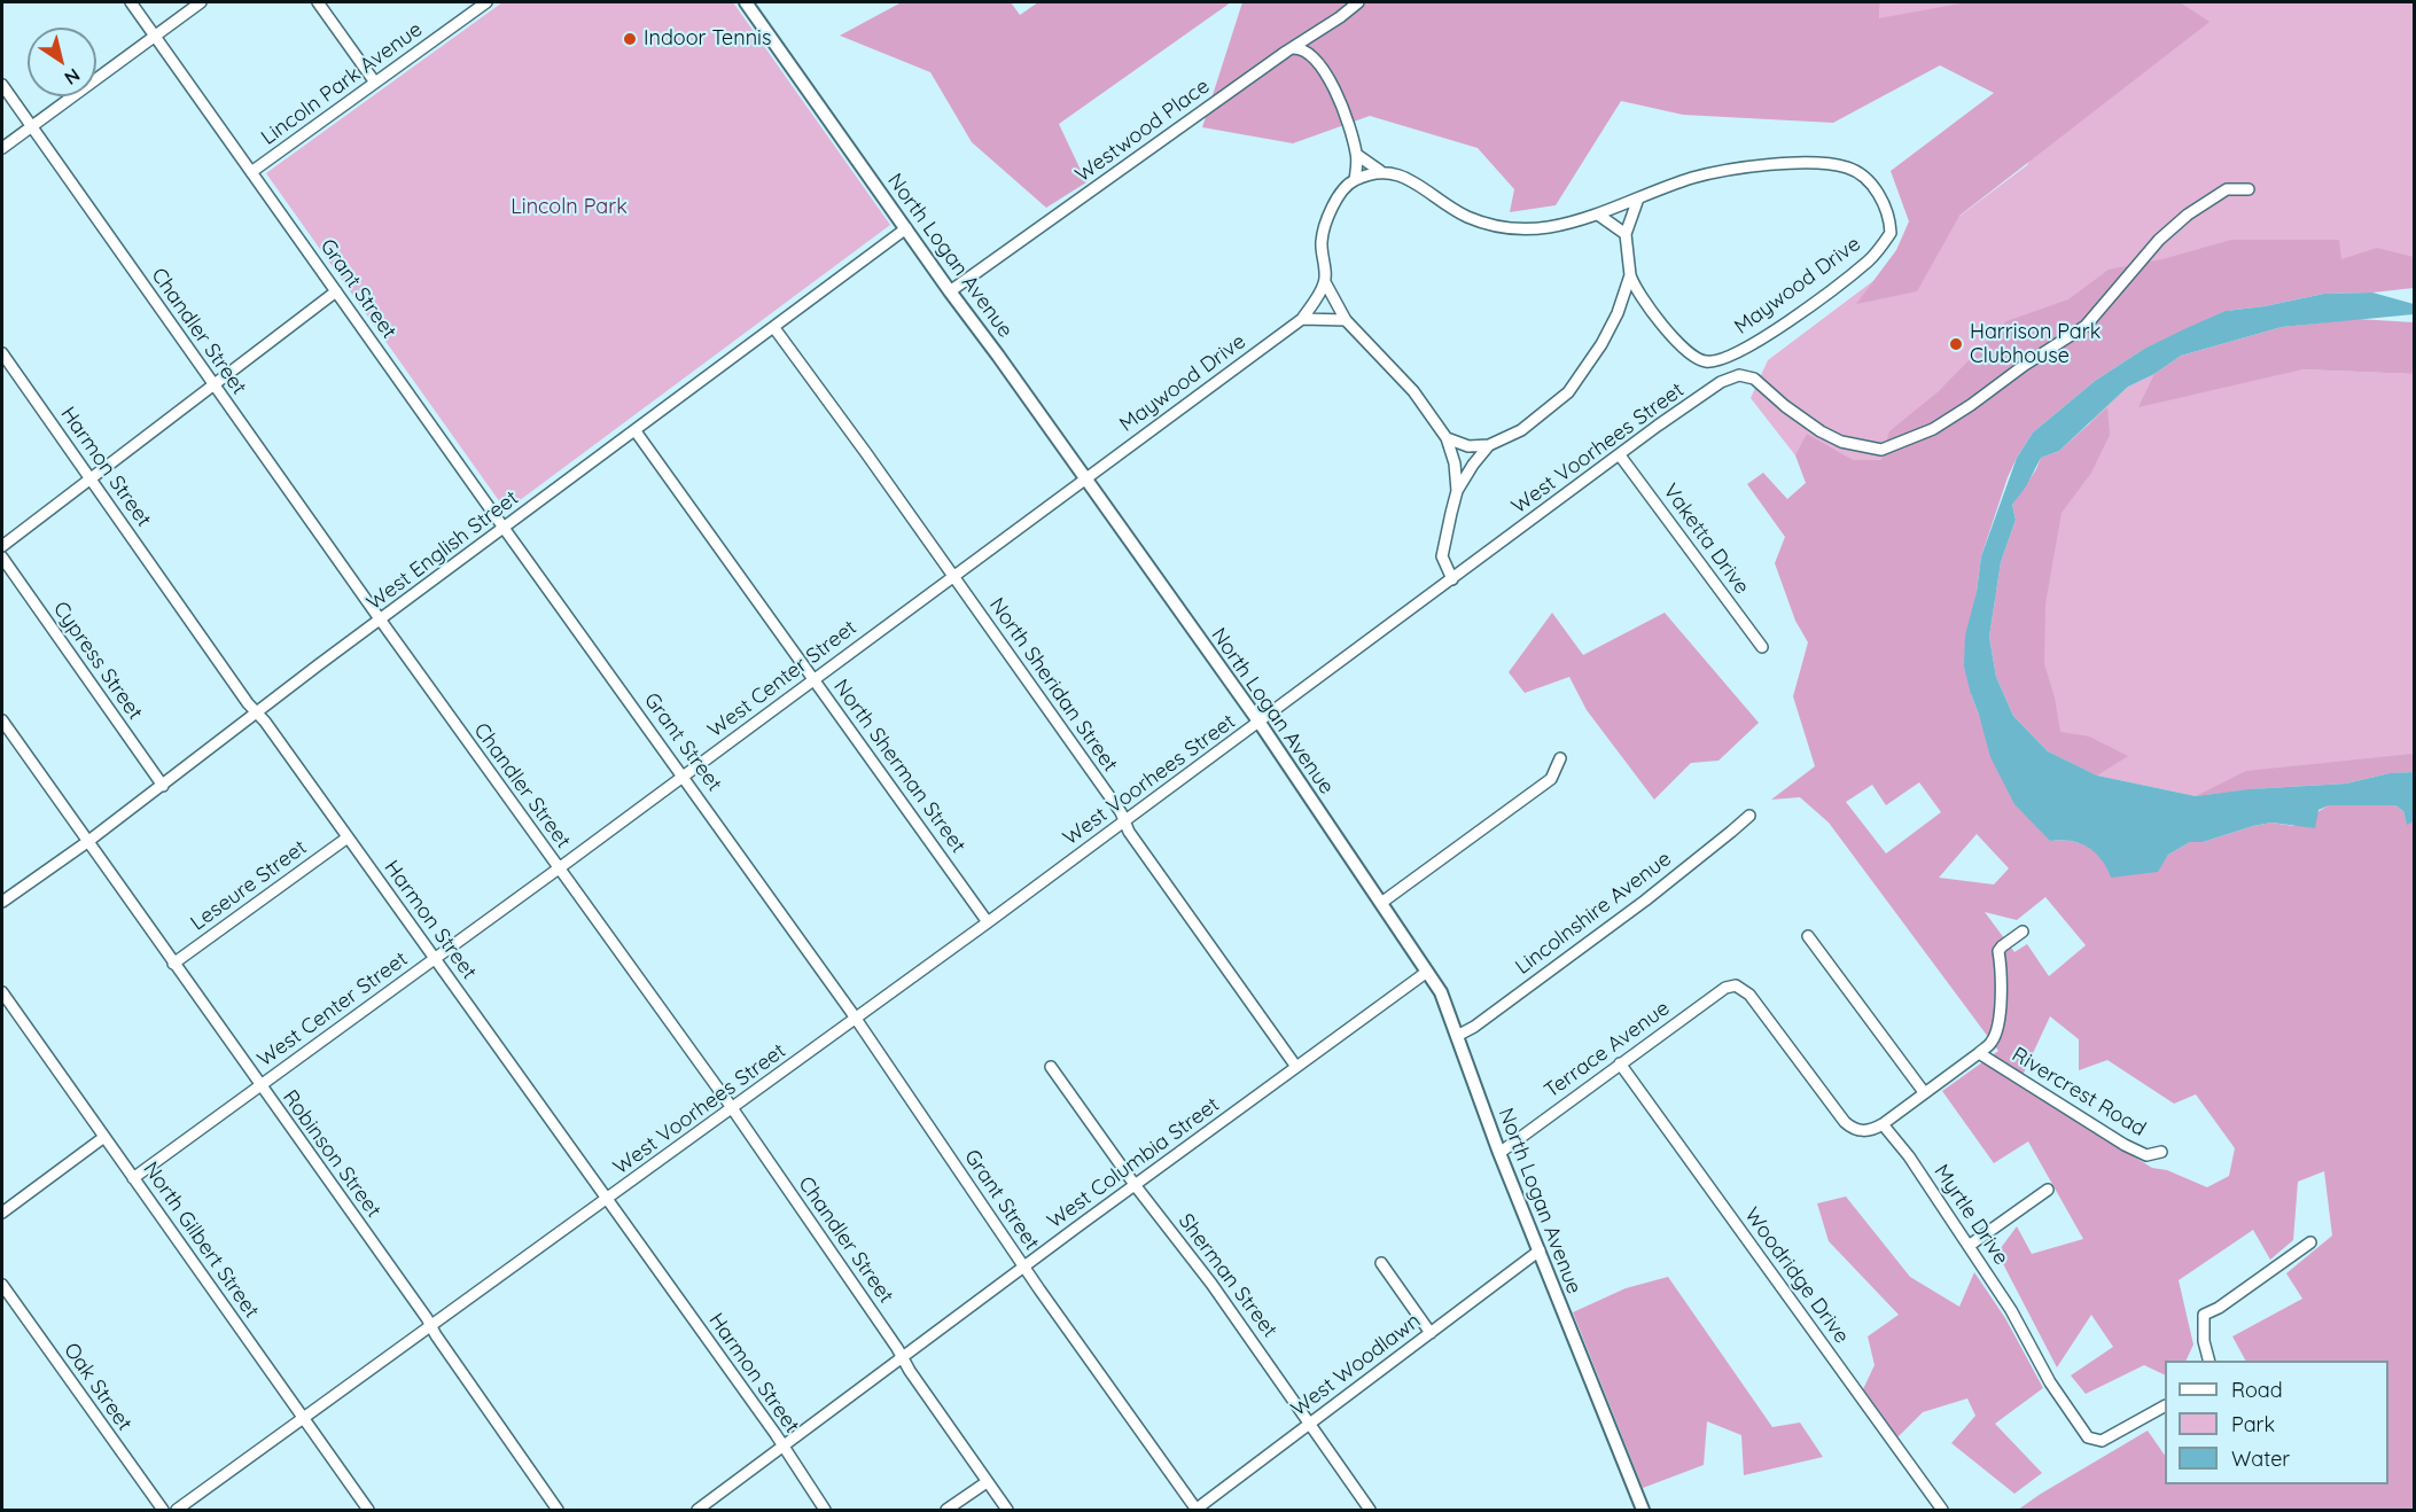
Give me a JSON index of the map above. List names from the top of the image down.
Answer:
{
  "streets": {
    "street": [
      "Lincoln Park Avenue",
      "Westwood Place",
      "North Logan Avenue",
      "Maywood Drive",
      "Grant Street",
      "Chandler Street",
      "West Voorhees Street",
      "Harmon Street",
      "Vaketta Drive",
      "West English Street",
      "Cypress Street",
      "West Center Street",
      "North Sheridan Street",
      "North Sherman Street",
      "Leseure Street",
      "Lincolnshire Avenue",
      "Terrace Avenue",
      "Rivercrest Road",
      "Robinson Street",
      "West Columbia Street",
      "Myrtle Drive",
      "North Gilbert Street",
      "Sherman Street",
      "Woodridge Drive",
      "West Woodlawn",
      "Oak Street"
    ]
  },
  "crossings": [
    ["Lincoln Park Avenue", "Grant Street"],
    ["Westwood Place", "North Logan Avenue"],
    ["North Logan Avenue", "Maywood Drive"],
    ["North Logan Avenue", "West Voorhees Street"],
    ["North Logan Avenue", "West English Street"],
    ["North Logan Avenue", "West Center Street"],
    ["North Logan Avenue", "Lincolnshire Avenue"],
    ["North Logan Avenue", "Terrace Avenue"],
    ["North Logan Avenue", "West Columbia Street"],
    ["North Logan Avenue", "West Woodlawn"],
    ["Maywood Drive", "West Voorhees Street"],
    ["Maywood Drive", "West Center Street"],
    ["Grant Street", "West Voorhees Street"],
    ["Grant Street", "West English Street"],
    ["Grant Street", "West Center Street"],
    ["Grant Street", "West Columbia Street"],
    ["Grant Street", "West Woodlawn"],
    ["Chandler Street", "West Voorhees Street"],
    ["Chandler Street", "West English Street"],
    ["Chandler Street", "West Center Street"],
    ["Chandler Street", "West Columbia Street"],
    ["West Voorhees Street", "Harmon Street"],
    ["West Voorhees Street", "Vaketta Drive"],
    ["West Voorhees Street", "North Sheridan Street"],
    ["West Voorhees Street", "North Sherman Street"],
    ["West Voorhees Street", "Robinson Street"],
    ["West Voorhees Street", "North Gilbert Street"],
    ["Harmon Street", "West English Street"],
    ["Harmon Street", "West Center Street"],
    ["Harmon Street", "Leseure Street"],
    ["Harmon Street", "West Columbia Street"],
    ["West English Street", "Cypress Street"],
    ["West English Street", "North Sheridan Street"],
    ["West English Street", "North Sherman Street"],
    ["West English Street", "Robinson Street"],
    ["West Center Street", "North Sheridan Street"],
    ["West Center Street", "North Sherman Street"],
    ["West Center Street", "Robinson Street"],
    ["West Center Street", "North Gilbert Street"],
    ["North Sheridan Street", "West Columbia Street"],
    ["Leseure Street", "Robinson Street"],
    ["Terrace Avenue", "Rivercrest Road"],
    ["Terrace Avenue", "Myrtle Drive"],
    ["Terrace Avenue", "Woodridge Drive"],
    ["Rivercrest Road", "Myrtle Drive"],
    ["West Columbia Street", "Sherman Street"],
    ["Sherman Street", "West Woodlawn"]
  ],
  "parks": ["Lincoln Park"],
  "places": ["Indoor Tennis", "Harrison Park Clubhouse"],
  "legend": ["Road", "Park", "Water"],
  "north": "bottom right"
}
